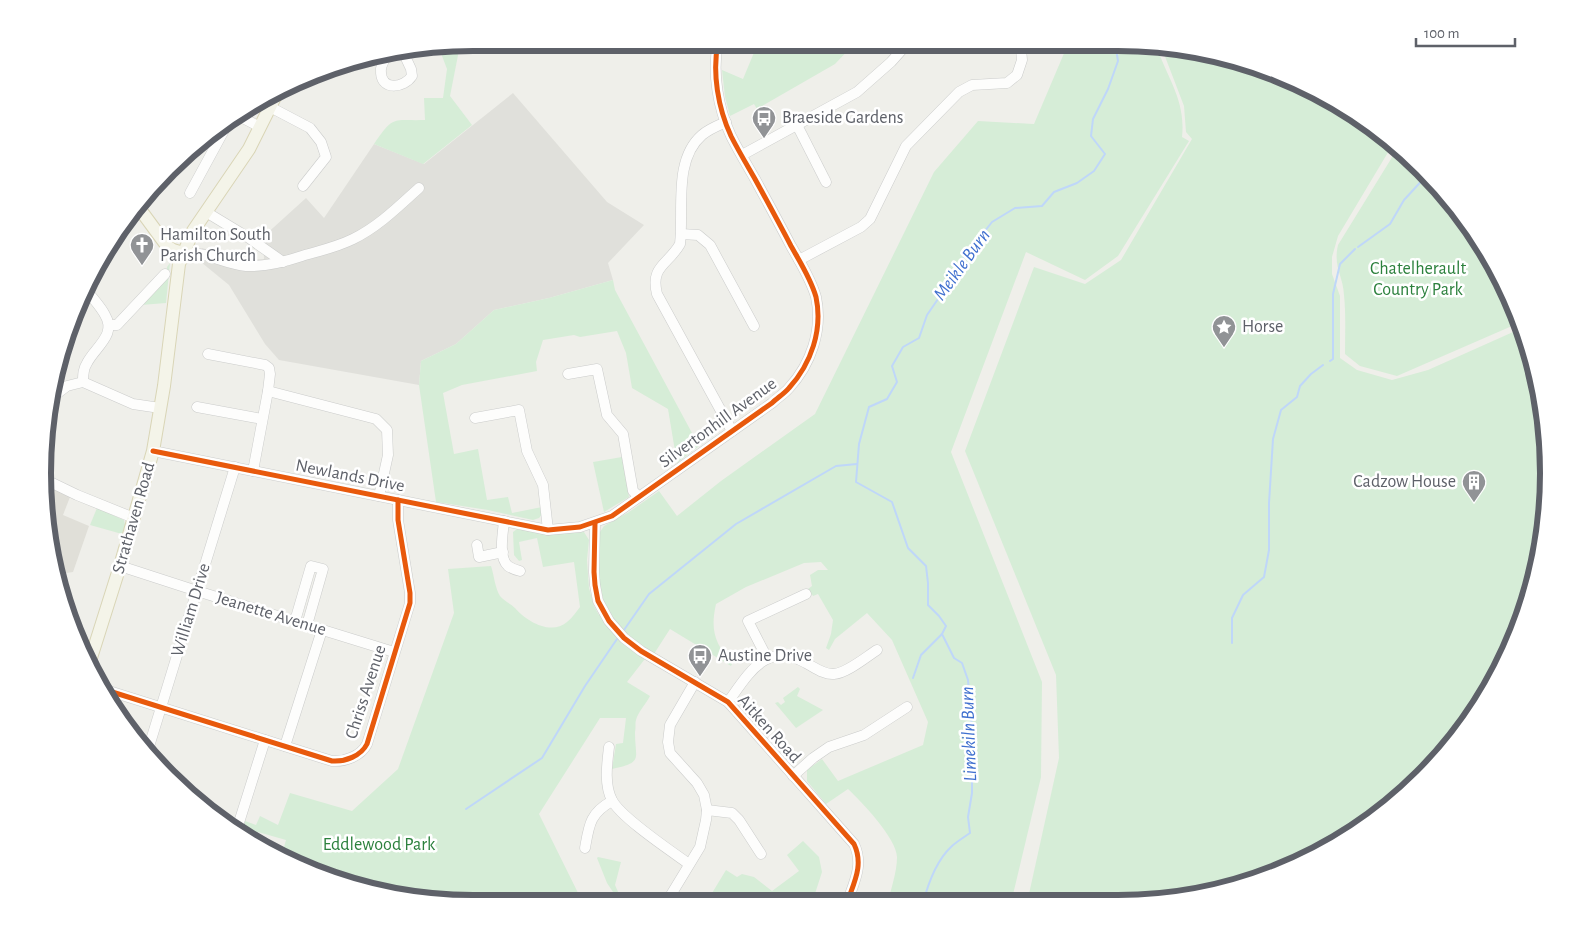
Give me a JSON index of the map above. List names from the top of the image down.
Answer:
{
  "streets": {
    "main road": ["Strathaven Road"],
    "street": [
      "Silvertonhill Avenue",
      "Newlands Drive",
      "William Drive",
      "Jeanette Avenue",
      "Chriss Avenue",
      "Aitken Road"
    ]
  },
  "crossings": [
    ["Silvertonhill Avenue", "Newlands Drive"],
    ["Silvertonhill Avenue", "Aitken Road"],
    ["Newlands Drive", "Strathaven Road"],
    ["Newlands Drive", "William Drive"],
    ["Newlands Drive", "Chriss Avenue"],
    ["Strathaven Road", "Jeanette Avenue"],
    ["William Drive", "Jeanette Avenue"],
    ["William Drive", "Chriss Avenue"],
    ["Jeanette Avenue", "Chriss Avenue"]
  ],
  "water": ["Meikle Burn", "Limekiln Burn"],
  "parks": ["Chatelherault Country Park", "Eddlewood Park"],
  "places": {
    "bus stop": ["Braeside Gardens", "Austine Drive"],
    "church": ["Hamilton South Parish Church"],
    "place": ["Horse"],
    "building": ["Cadzow House"]
  },
  "scale_bar": "100 m"
}
